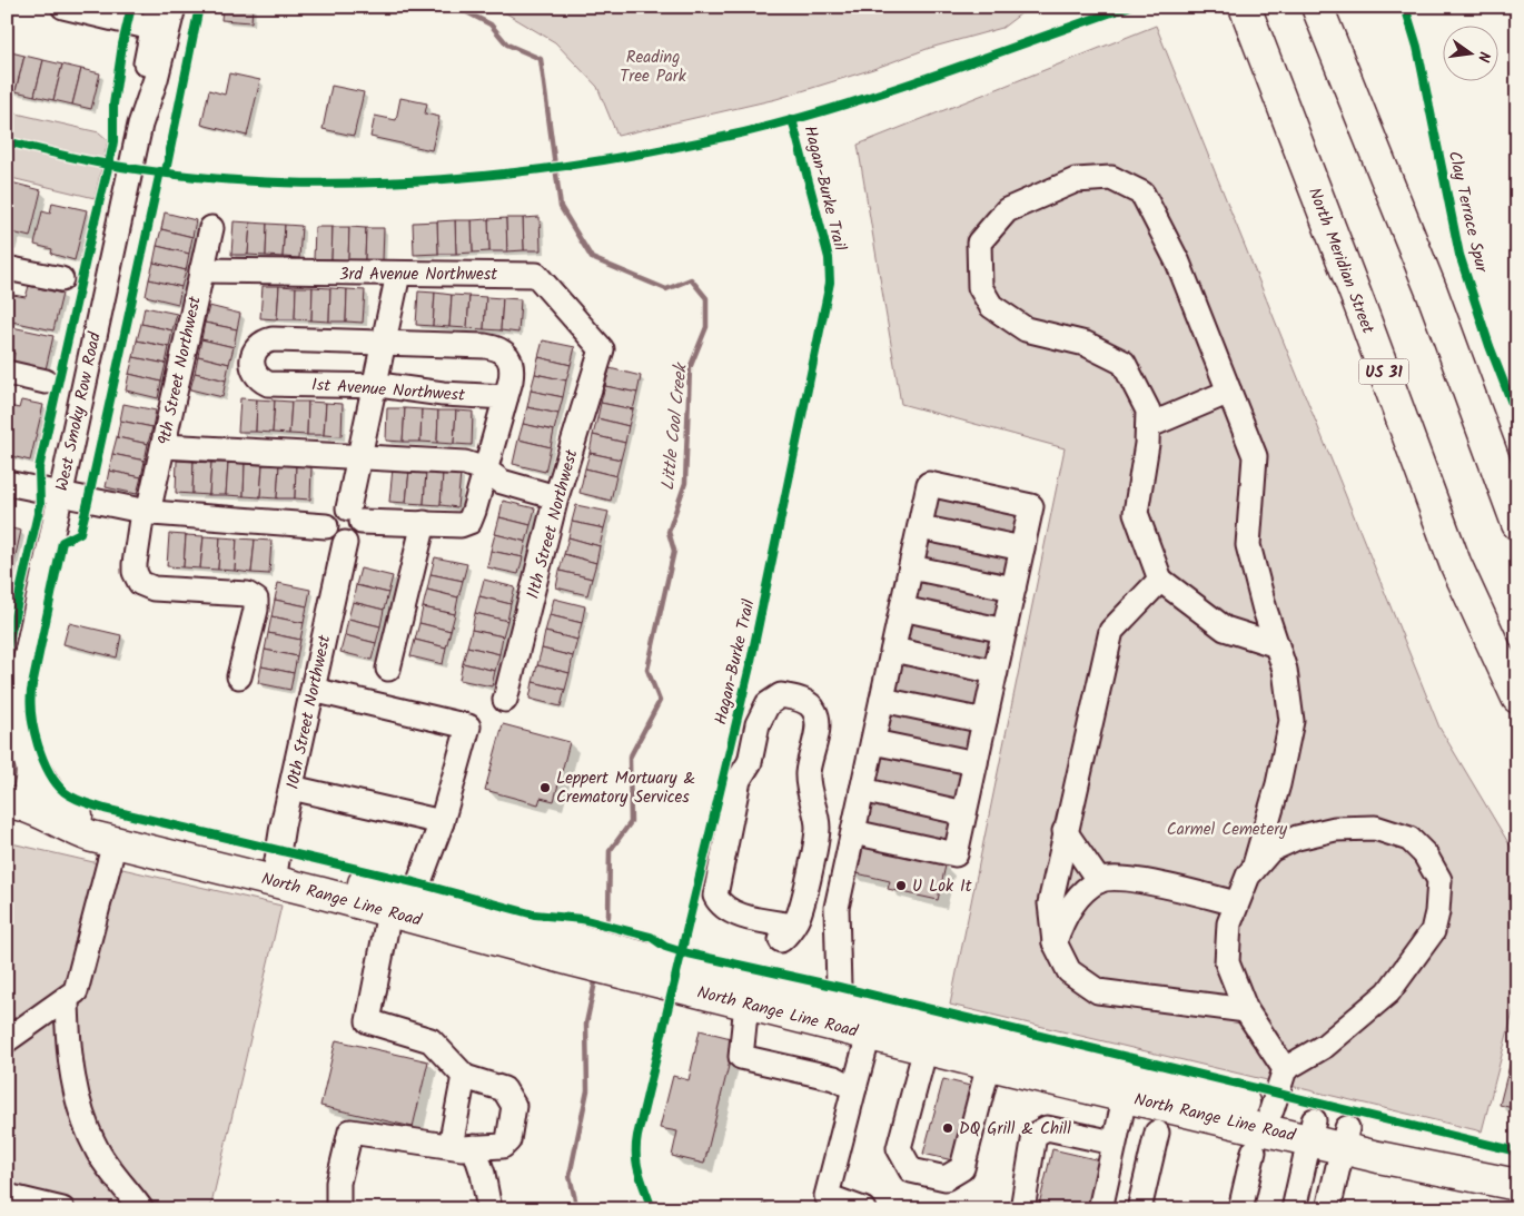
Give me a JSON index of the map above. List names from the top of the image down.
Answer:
{
  "streets": {
    "main road": ["North Meridian Street", "US 31", "North Range Line Road"],
    "street": [
      "3rd Avenue Northwest",
      "9th Street Northwest",
      "1st Avenue Northwest",
      "West Smoky Row Road",
      "11th Street Northwest",
      "10th Street Northwest"
    ],
    "cycle path": ["Hagan-Burke Trail", "Clay Terrace Spur"]
  },
  "crossings": [
    ["3rd Avenue Northwest", "9th Street Northwest"],
    ["3rd Avenue Northwest", "11th Street Northwest"],
    ["West Smoky Row Road", "North Range Line Road"],
    ["10th Street Northwest", "North Range Line Road"]
  ],
  "water": ["Little Cool Creek"],
  "parks": ["Reading Tree Park", "Carmel Cemetery"],
  "places": ["Leppert Mortuary & Crematory Services", "U Lok It", "DQ Grill & Chill"],
  "north": "right"
}
